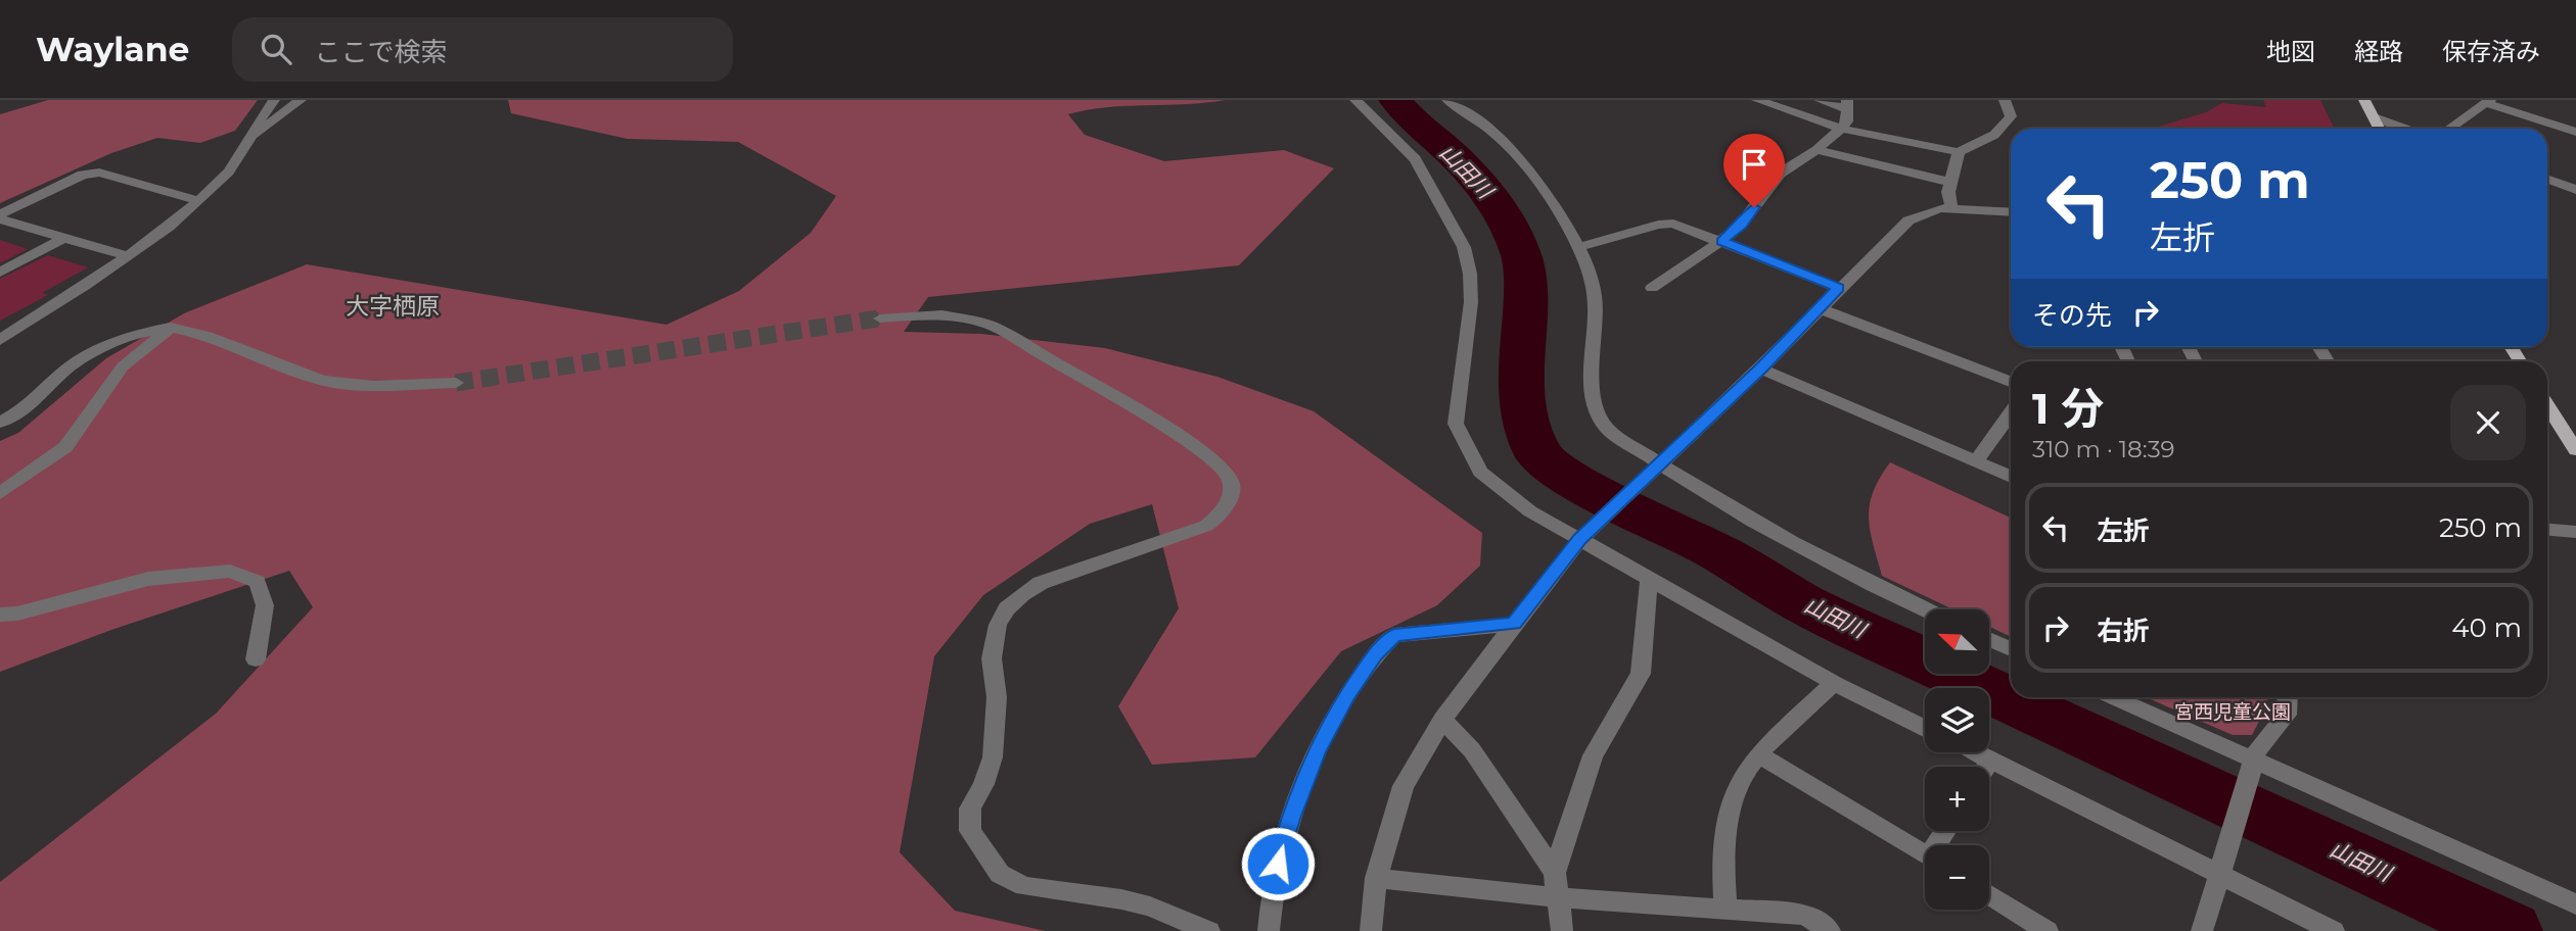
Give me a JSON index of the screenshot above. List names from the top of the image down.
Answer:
{
  "districts": ["大字栖原"],
  "water": ["山田川"],
  "parks": ["宮西児童公園"],
  "north": "top left",
  "page": {
    "header": "Waylane",
    "search": "ここで検索",
    "nav": ["地図", "経路", "保存済み"],
    "turn": ["250 m", "左折"],
    "then": "その先",
    "heading": ["1 分", "310 m · 18:39"],
    "list": [
      {
        "name": "左折",
        "value": "250 m"
      },
      {
        "name": "右折",
        "value": "40 m"
      }
    ],
    "map_buttons": ["+", "−"]
  }
}
